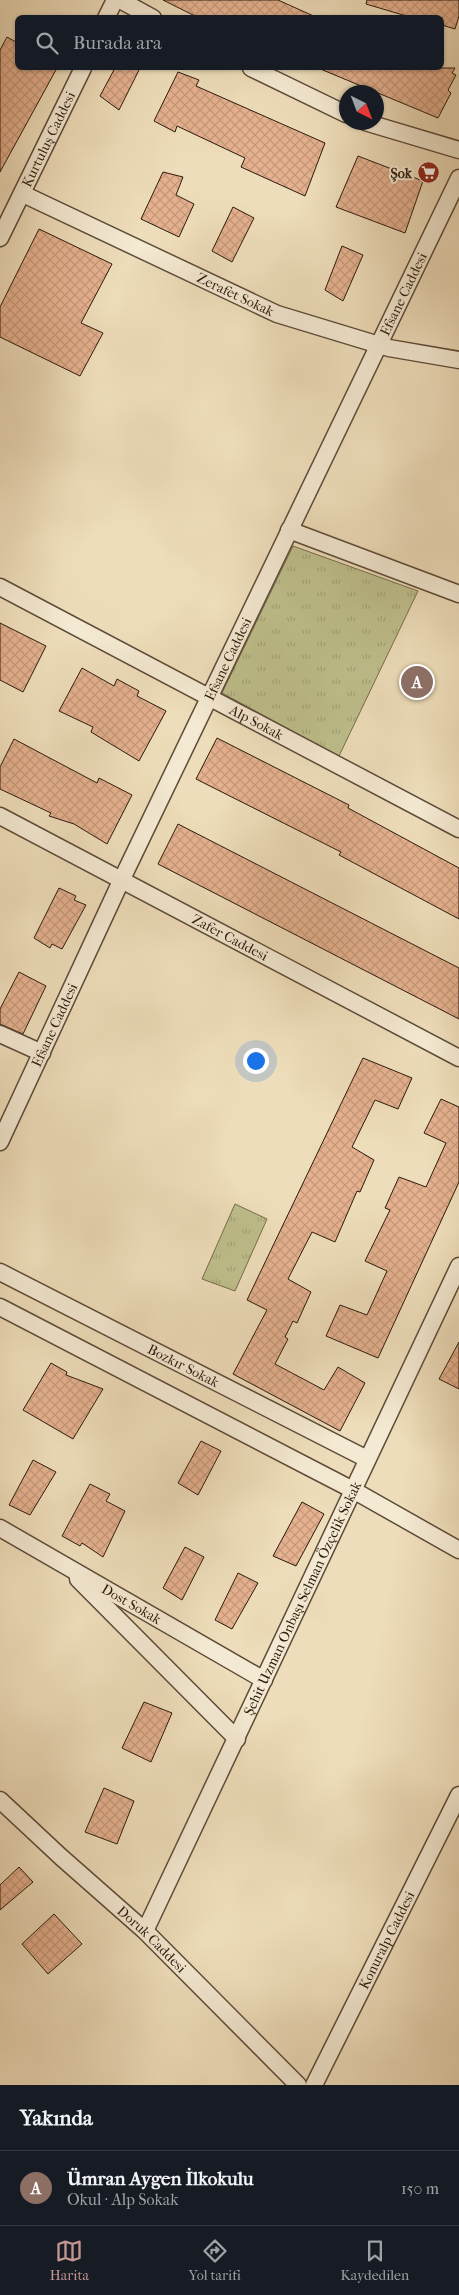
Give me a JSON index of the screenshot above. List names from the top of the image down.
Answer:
{
  "streets": {
    "street": [
      "Kurtuluş Caddesi",
      "Zerafet Sokak",
      "Efsane Caddesi",
      "Alp Sokak",
      "Zafer Caddesi",
      "Bozkır Sokak",
      "Şehit Uzman Onbaşı Selman Özçelik Sokak",
      "Dost Sokak",
      "Doruk Caddesi",
      "Konuralp Caddesi"
    ]
  },
  "crossings": [
    ["Kurtuluş Caddesi", "Zerafet Sokak"],
    ["Zerafet Sokak", "Efsane Caddesi"],
    ["Efsane Caddesi", "Alp Sokak"],
    ["Efsane Caddesi", "Zafer Caddesi"],
    ["Bozkır Sokak", "Şehit Uzman Onbaşı Selman Özçelik Sokak"],
    ["Şehit Uzman Onbaşı Selman Özçelik Sokak", "Dost Sokak"],
    ["Şehit Uzman Onbaşı Selman Özçelik Sokak", "Doruk Caddesi"]
  ],
  "places": {
    "supermarket": ["Şok"]
  },
  "north": "bottom right",
  "page": {
    "search": "Burada ara",
    "pins": "A",
    "heading": "Yakında",
    "list": [
      {
        "mark": "A",
        "name": "Ümran Aygen İlkokulu",
        "note": "Okul · Alp Sokak",
        "value": "150 m"
      }
    ],
    "nav": ["Harita", "Yol tarifi", "Kaydedilen"]
  }
}
